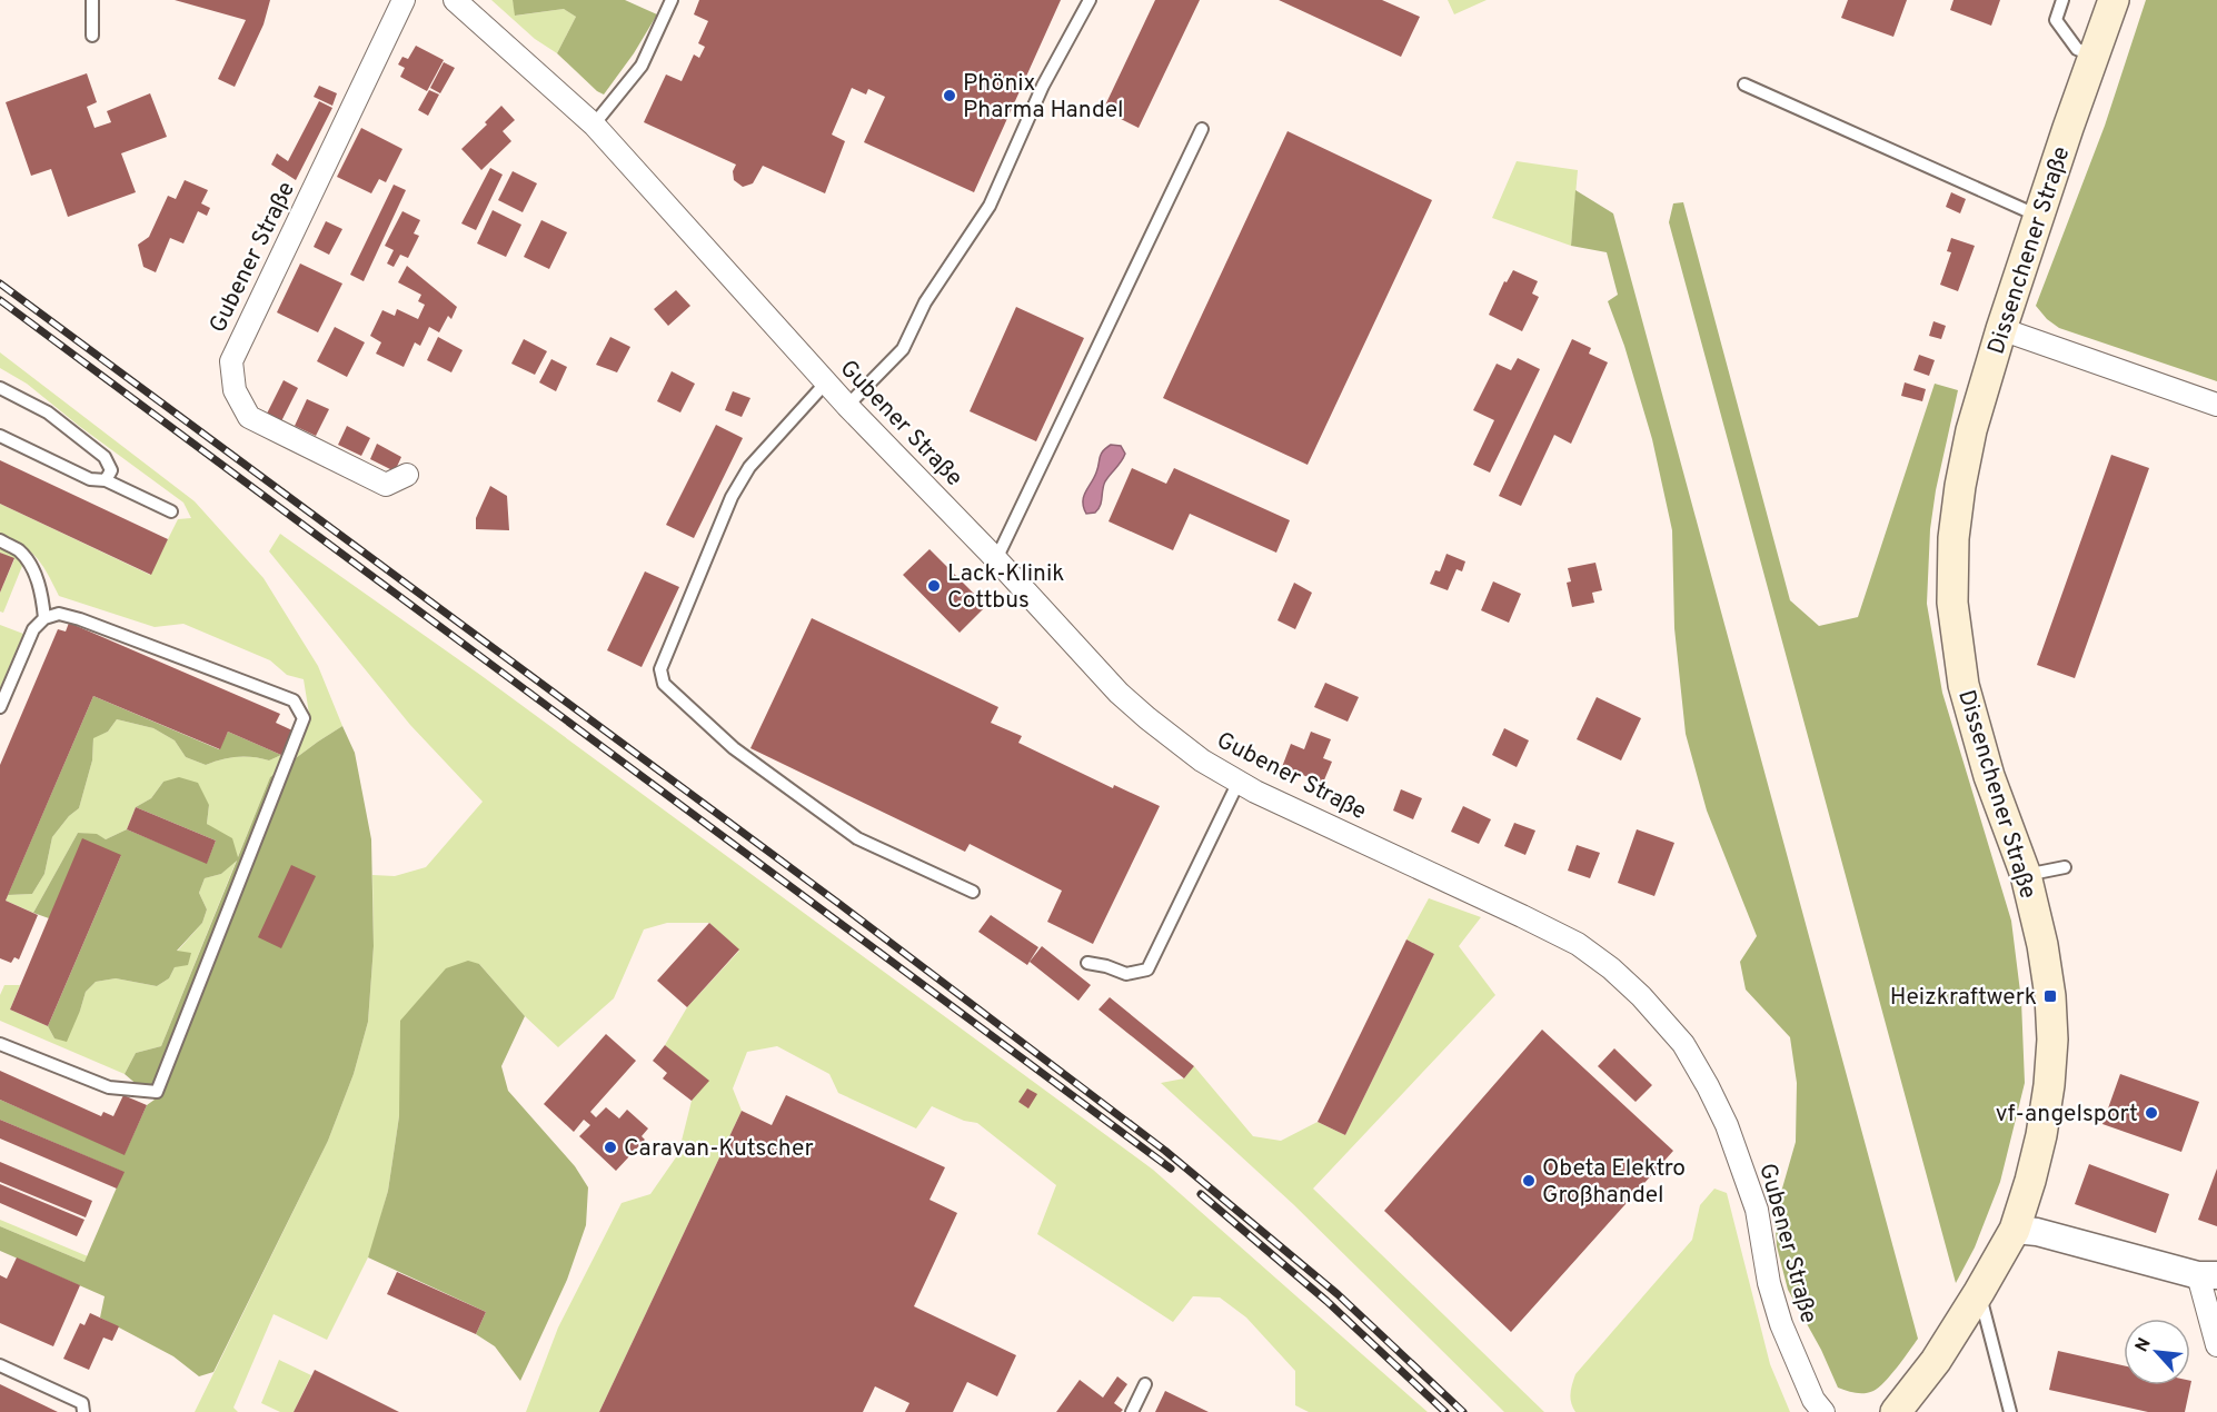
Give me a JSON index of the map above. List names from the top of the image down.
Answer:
{
  "streets": {
    "main road": ["Dissenchener Straße"],
    "street": ["Gubener Straße"]
  },
  "places": {
    "other": [
      "Phönix Pharma Handel",
      "Lack-Klinik Cottbus",
      "vf-angelsport",
      "Caravan-Kutscher",
      "Obeta Elektro Großhandel"
    ],
    "transit": ["Heizkraftwerk"]
  },
  "north": "top left"
}
